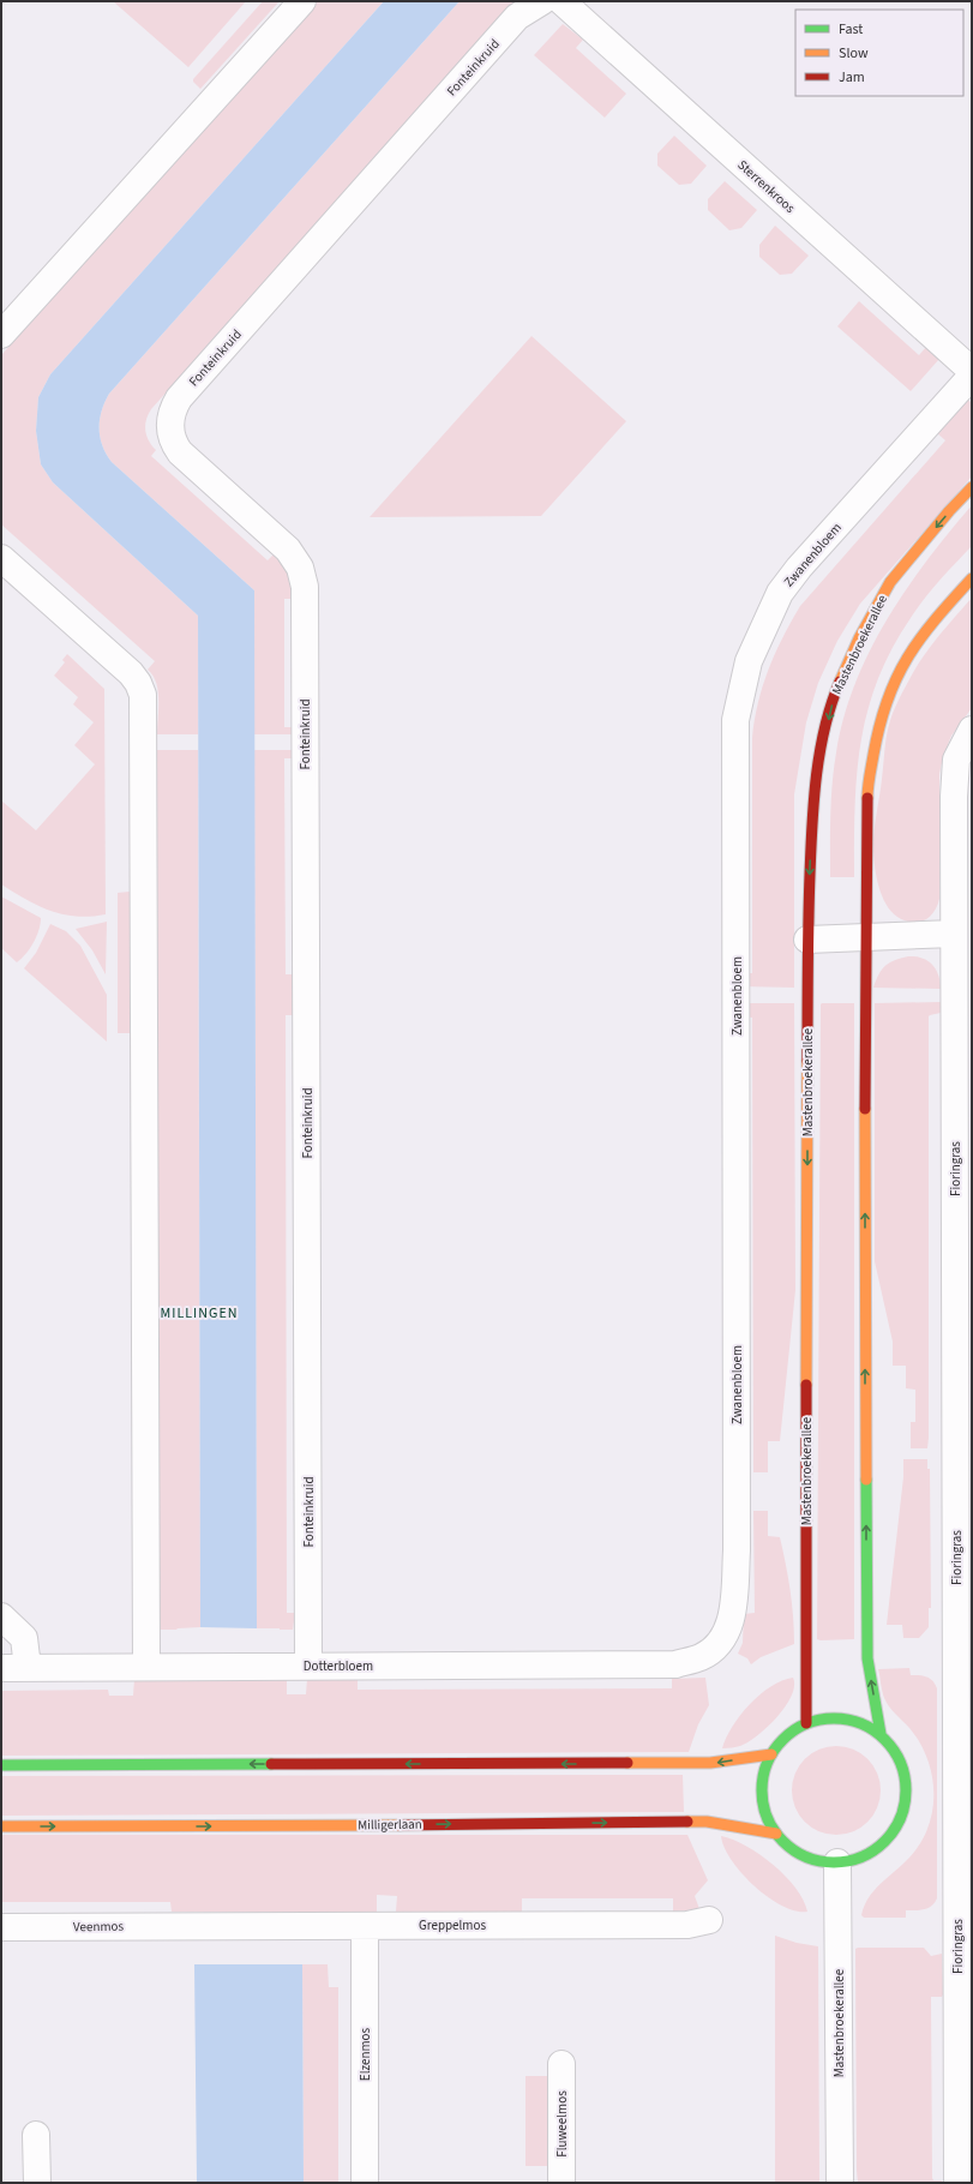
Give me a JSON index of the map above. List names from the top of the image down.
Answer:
{
  "streets": {
    "main road": ["Mastenbroekerallee", "Milligerlaan"],
    "street": [
      "Fonteinkruid",
      "Sterrenkroos",
      "Zwanenbloem",
      "Fioringras",
      "Dotterbloem",
      "Greppelmos",
      "Veenmos",
      "Elzenmos",
      "Fluweelmos"
    ]
  },
  "crossings": [
    ["Fonteinkruid", "Dotterbloem"],
    ["Zwanenbloem", "Dotterbloem"],
    ["Mastenbroekerallee", "Milligerlaan"],
    ["Greppelmos", "Veenmos"],
    ["Greppelmos", "Elzenmos"]
  ],
  "districts": ["MILLINGEN"],
  "legend": ["Fast", "Slow", "Jam"]
}
